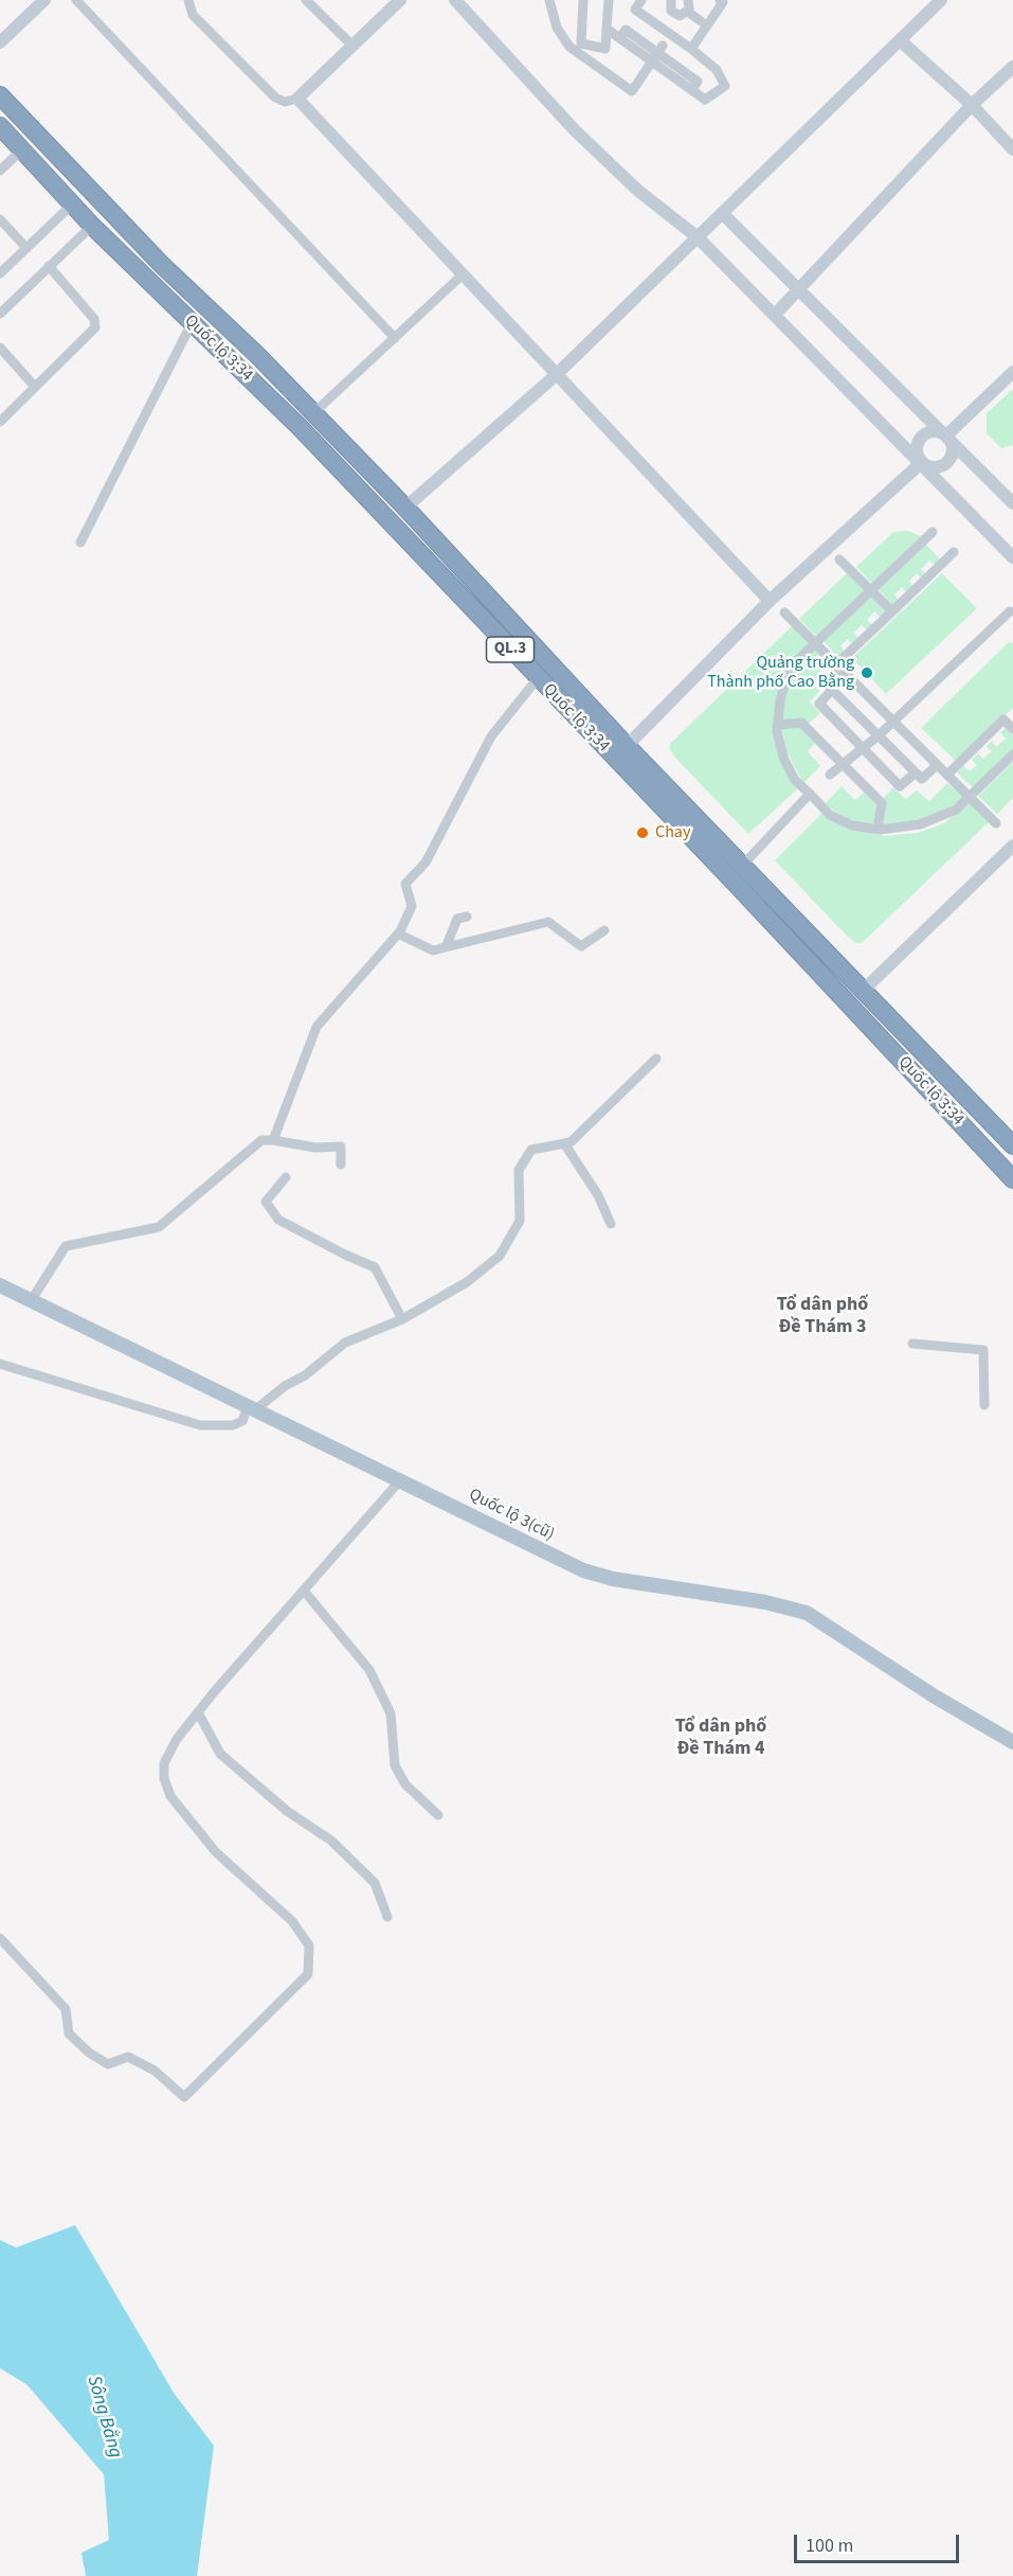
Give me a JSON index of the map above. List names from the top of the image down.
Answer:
{
  "streets": {
    "highway": ["Quốc lộ 3;34", "QL.3"],
    "main road": ["Quốc lộ 3(cũ)"]
  },
  "districts": ["Tổ dân phố Đề Thám 3", "Tổ dân phố Đề Thám 4"],
  "water": ["Sông Bằng"],
  "places": ["Quảng trường Thành phố Cao Bằng", "Chay"],
  "scale_bar": "100 m"
}
